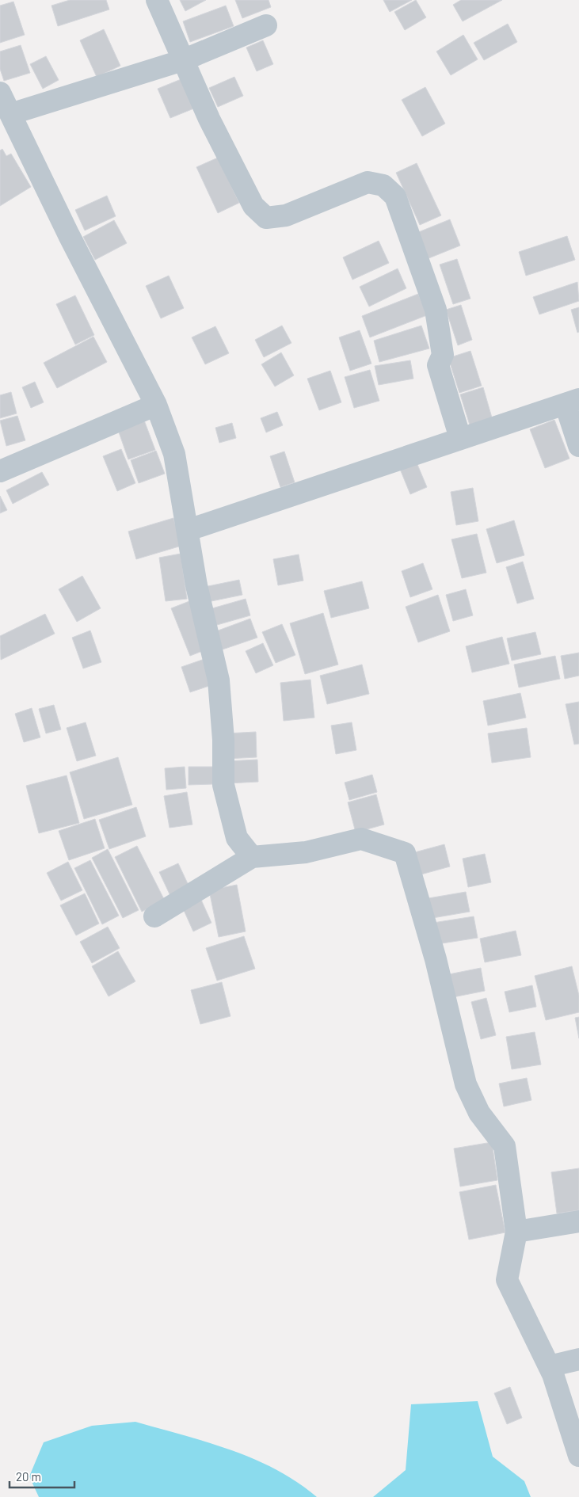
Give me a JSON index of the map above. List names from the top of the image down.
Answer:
{
  "scale_bar": "20 m"
}
